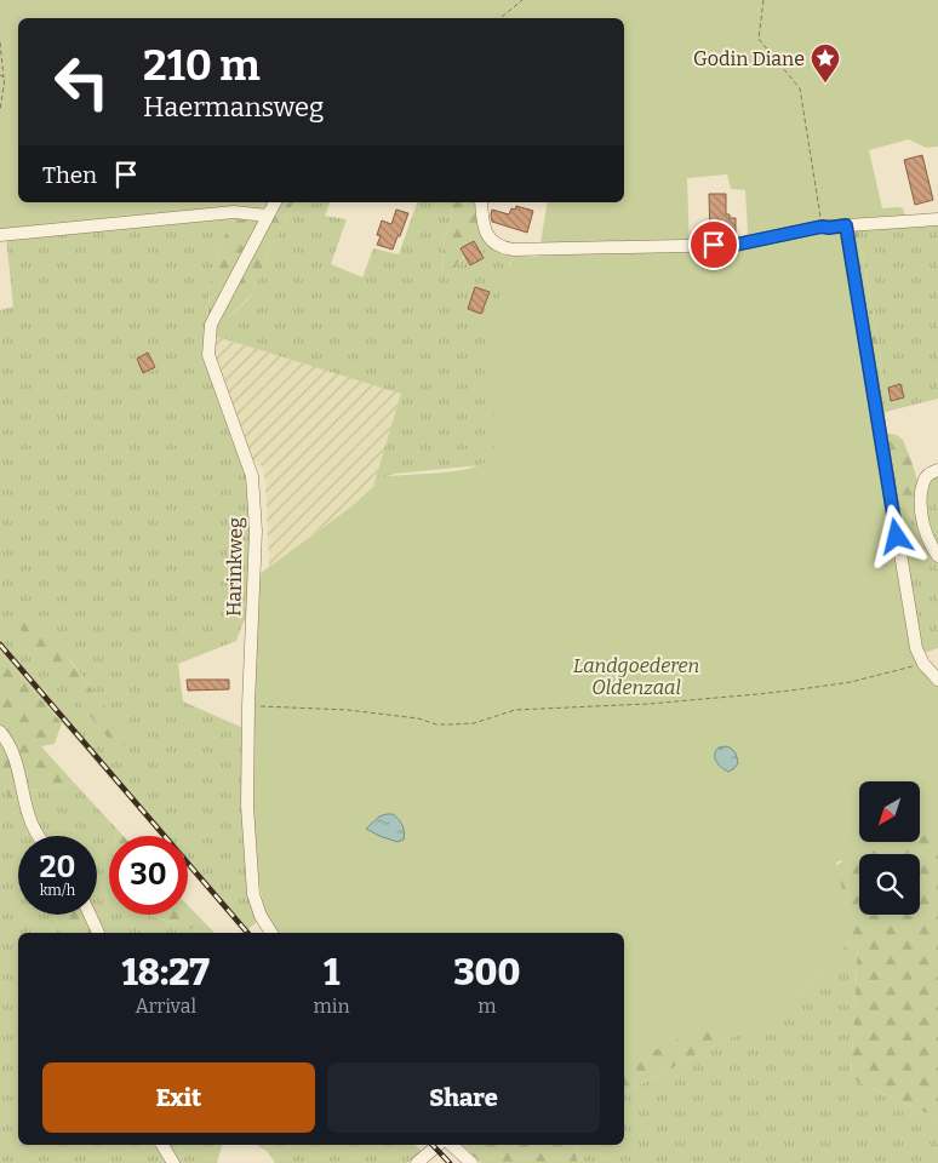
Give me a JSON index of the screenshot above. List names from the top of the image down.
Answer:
{
  "streets": {
    "street": ["Harinkweg"]
  },
  "parks": ["Landgoederen Oldenzaal"],
  "places": {
    "place": ["Godin Diane"]
  },
  "north": "bottom left",
  "page": {
    "turn": ["210 m", "Haermansweg"],
    "then": "Then",
    "speed": "20 km/h",
    "limit": "30",
    "eta": [
      "18:27",
      "Arrival",
      "1",
      "min",
      "300",
      "m"
    ],
    "buttons": ["Exit", "Share"]
  }
}
